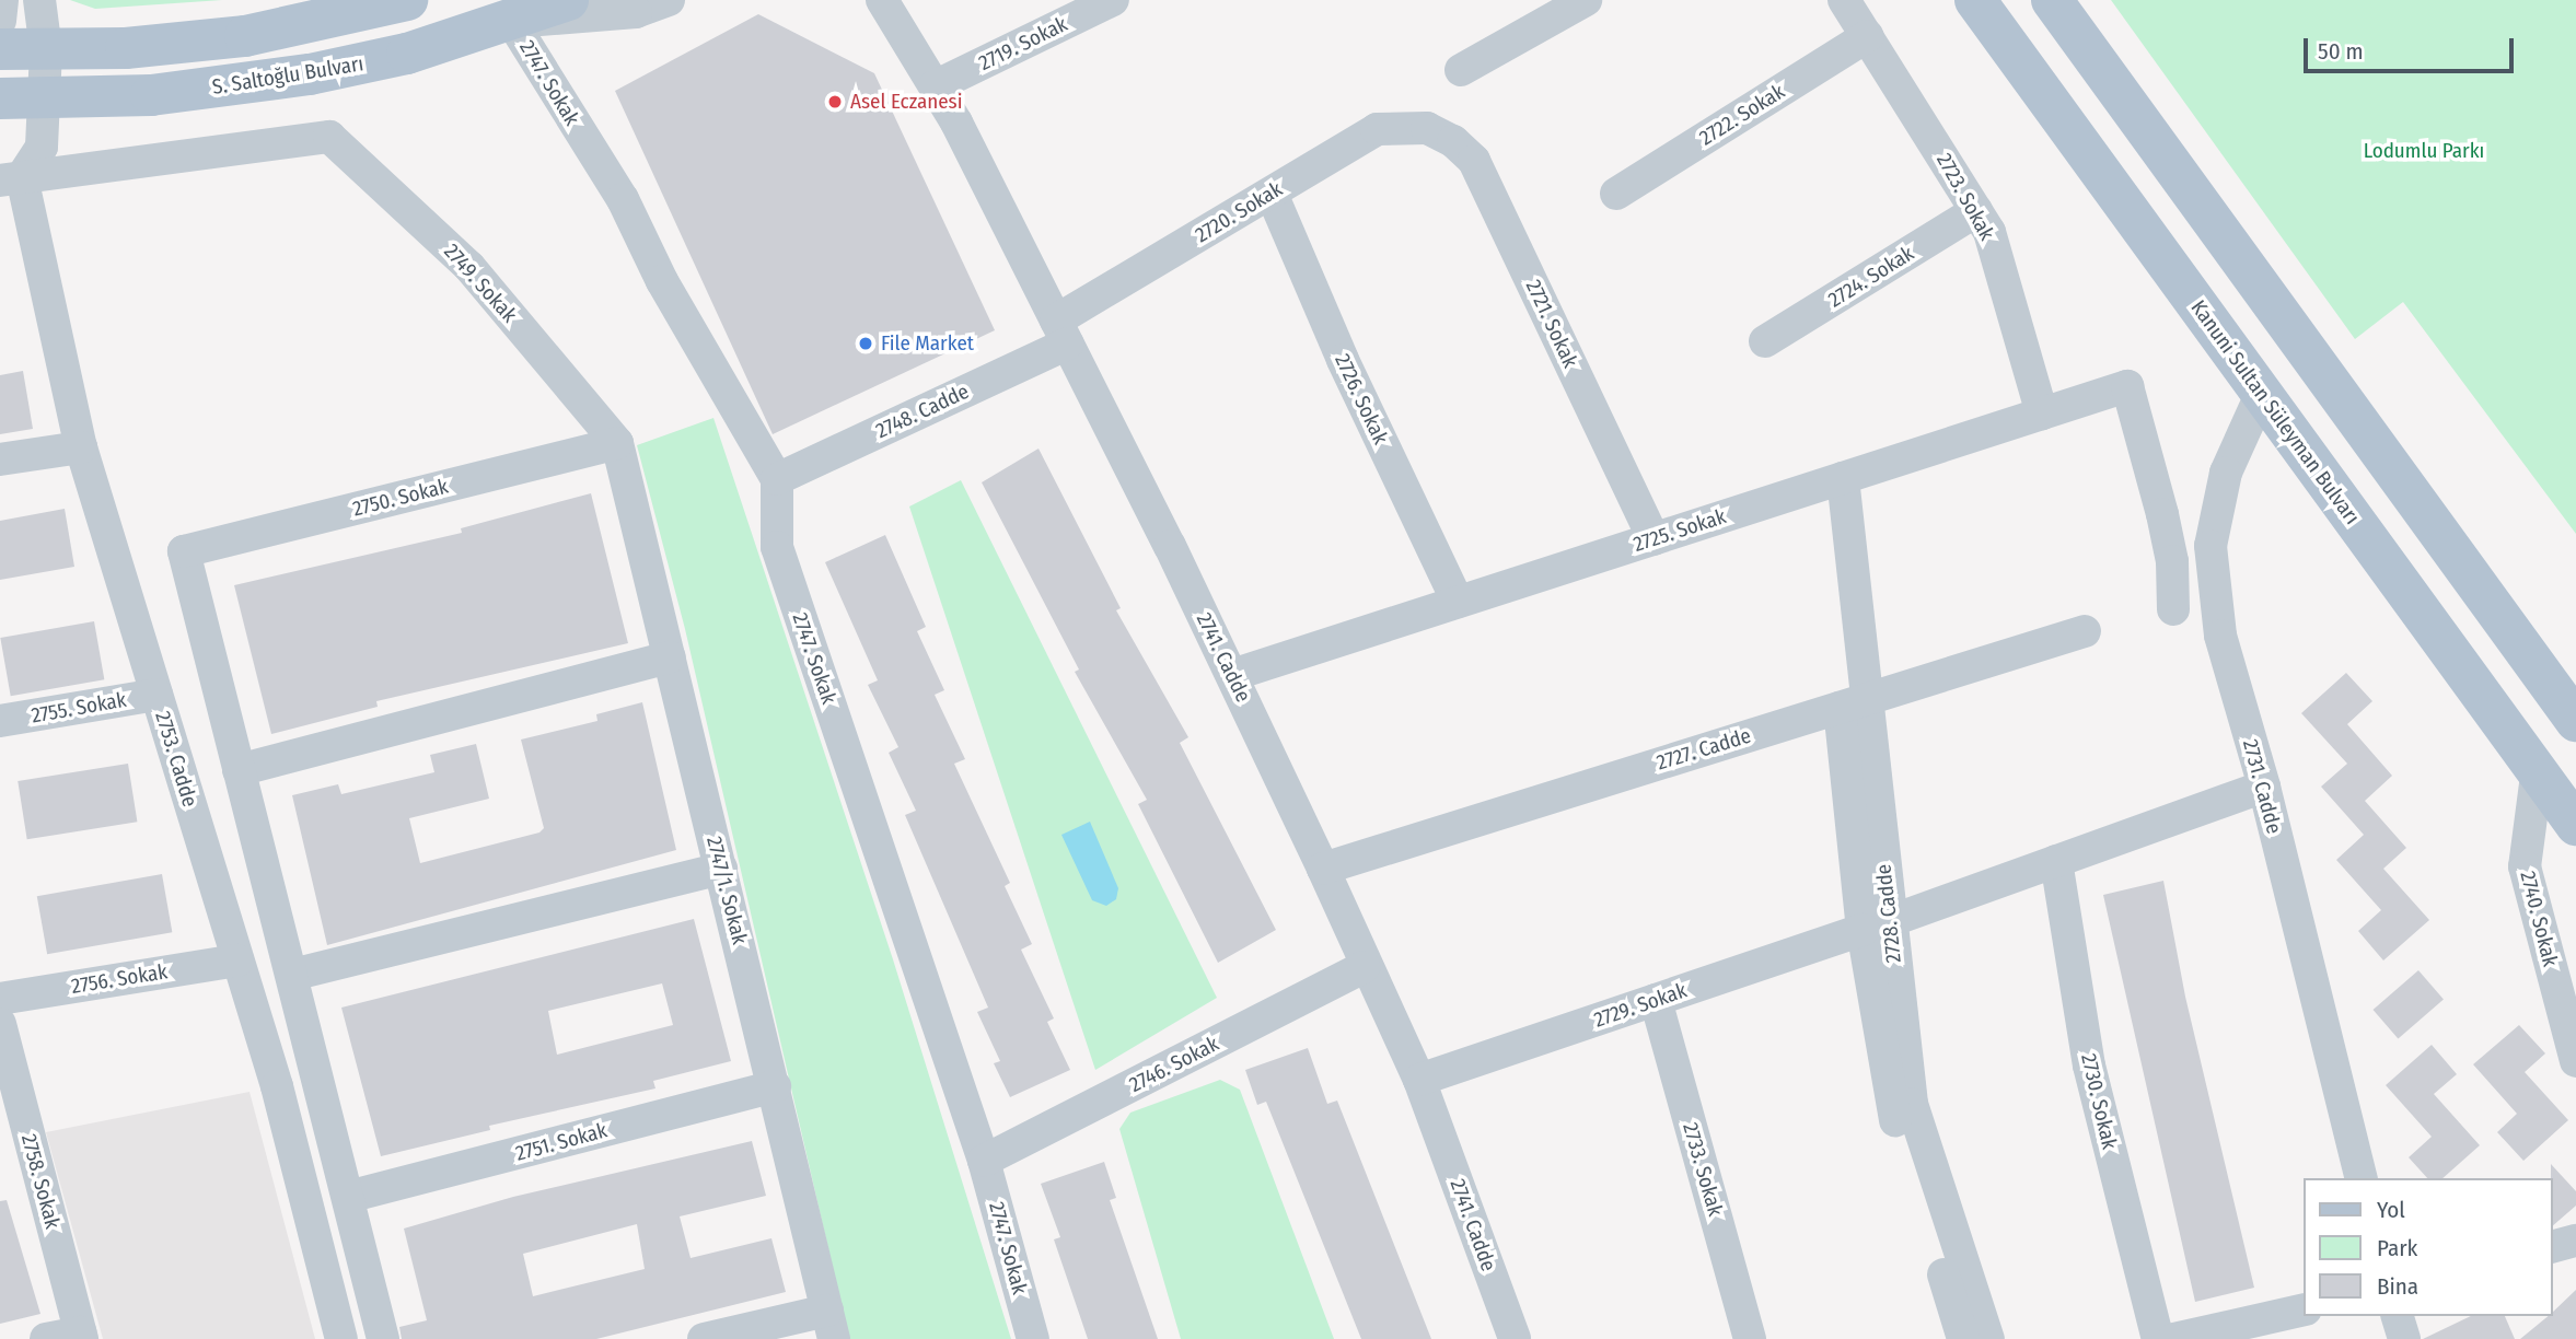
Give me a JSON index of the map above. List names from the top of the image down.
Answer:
{
  "streets": {
    "main road": ["S. Saltoğlu Bulvarı", "Kanuni Sultan Süleyman Bulvarı"],
    "street": [
      "2719. Sokak",
      "2747. Sokak",
      "2722. Sokak",
      "2723. Sokak",
      "2720. Sokak",
      "2724. Sokak",
      "2749. Sokak",
      "2721. Sokak",
      "2726. Sokak",
      "2748. Cadde",
      "2750. Sokak",
      "2725. Sokak",
      "2741. Cadde",
      "2755. Sokak",
      "2727. Cadde",
      "2753. Cadde",
      "2731. Cadde",
      "2747/1. Sokak",
      "2728. Cadde",
      "2740. Sokak",
      "2756. Sokak",
      "2729. Sokak",
      "2746. Sokak",
      "2730. Sokak",
      "2751. Sokak",
      "2733. Sokak",
      "2758. Sokak"
    ]
  },
  "crossings": [
    ["2719. Sokak", "2741. Cadde"],
    ["S. Saltoğlu Bulvarı", "2747. Sokak"],
    ["2747. Sokak", "2748. Cadde"],
    ["2747. Sokak", "2746. Sokak"],
    ["2722. Sokak", "2723. Sokak"],
    ["2723. Sokak", "2724. Sokak"],
    ["2723. Sokak", "2725. Sokak"],
    ["2720. Sokak", "2721. Sokak"],
    ["2720. Sokak", "2726. Sokak"],
    ["2720. Sokak", "2748. Cadde"],
    ["2720. Sokak", "2741. Cadde"],
    ["2749. Sokak", "2750. Sokak"],
    ["2749. Sokak", "2753. Cadde"],
    ["2749. Sokak", "2747/1. Sokak"],
    ["2721. Sokak", "2725. Sokak"],
    ["2726. Sokak", "2725. Sokak"],
    ["2748. Cadde", "2741. Cadde"],
    ["Kanuni Sultan Süleyman Bulvarı", "2731. Cadde"],
    ["Kanuni Sultan Süleyman Bulvarı", "2740. Sokak"],
    ["2750. Sokak", "2747/1. Sokak"],
    ["2725. Sokak", "2741. Cadde"],
    ["2725. Sokak", "2728. Cadde"],
    ["2741. Cadde", "2727. Cadde"],
    ["2741. Cadde", "2729. Sokak"],
    ["2741. Cadde", "2746. Sokak"],
    ["2755. Sokak", "2753. Cadde"],
    ["2727. Cadde", "2728. Cadde"],
    ["2753. Cadde", "2756. Sokak"],
    ["2731. Cadde", "2729. Sokak"],
    ["2747/1. Sokak", "2751. Sokak"],
    ["2728. Cadde", "2729. Sokak"],
    ["2729. Sokak", "2730. Sokak"],
    ["2729. Sokak", "2733. Sokak"]
  ],
  "parks": ["Lodumlu Parkı"],
  "places": ["Asel Eczanesi", "File Market"],
  "legend": ["Yol", "Park", "Bina"],
  "scale_bar": "50 m"
}
